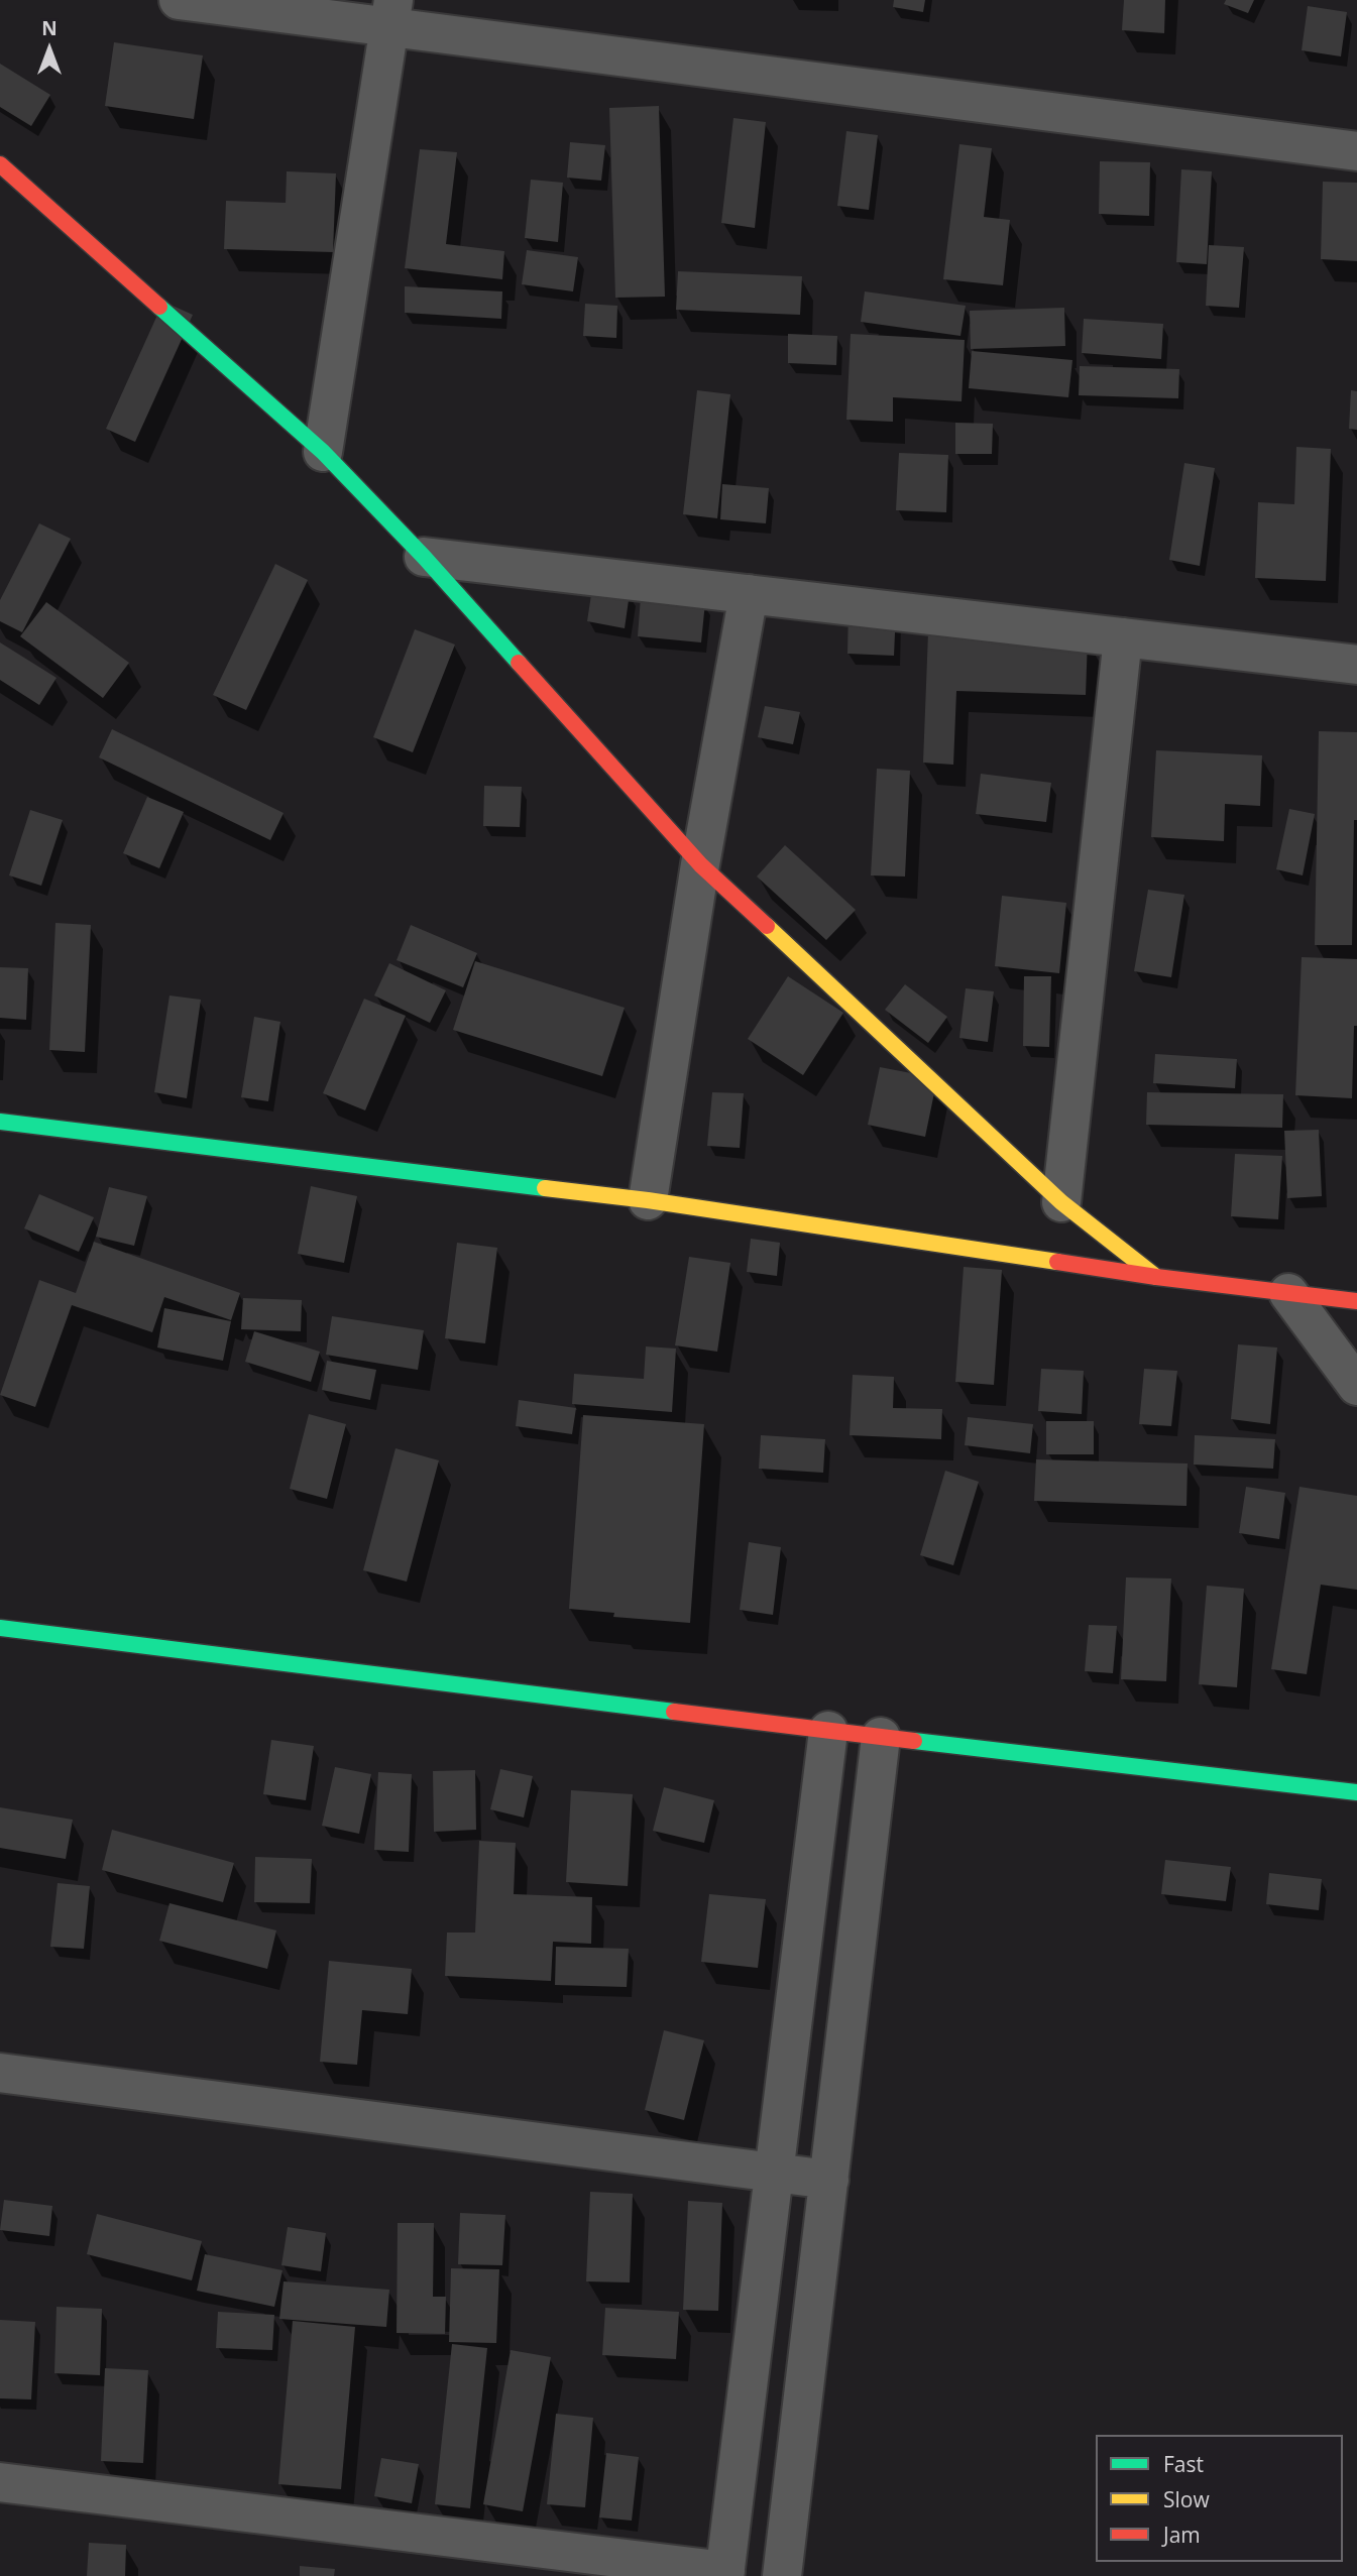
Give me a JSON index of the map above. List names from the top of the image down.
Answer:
{
  "legend": ["Fast", "Slow", "Jam"],
  "north": "top"
}
